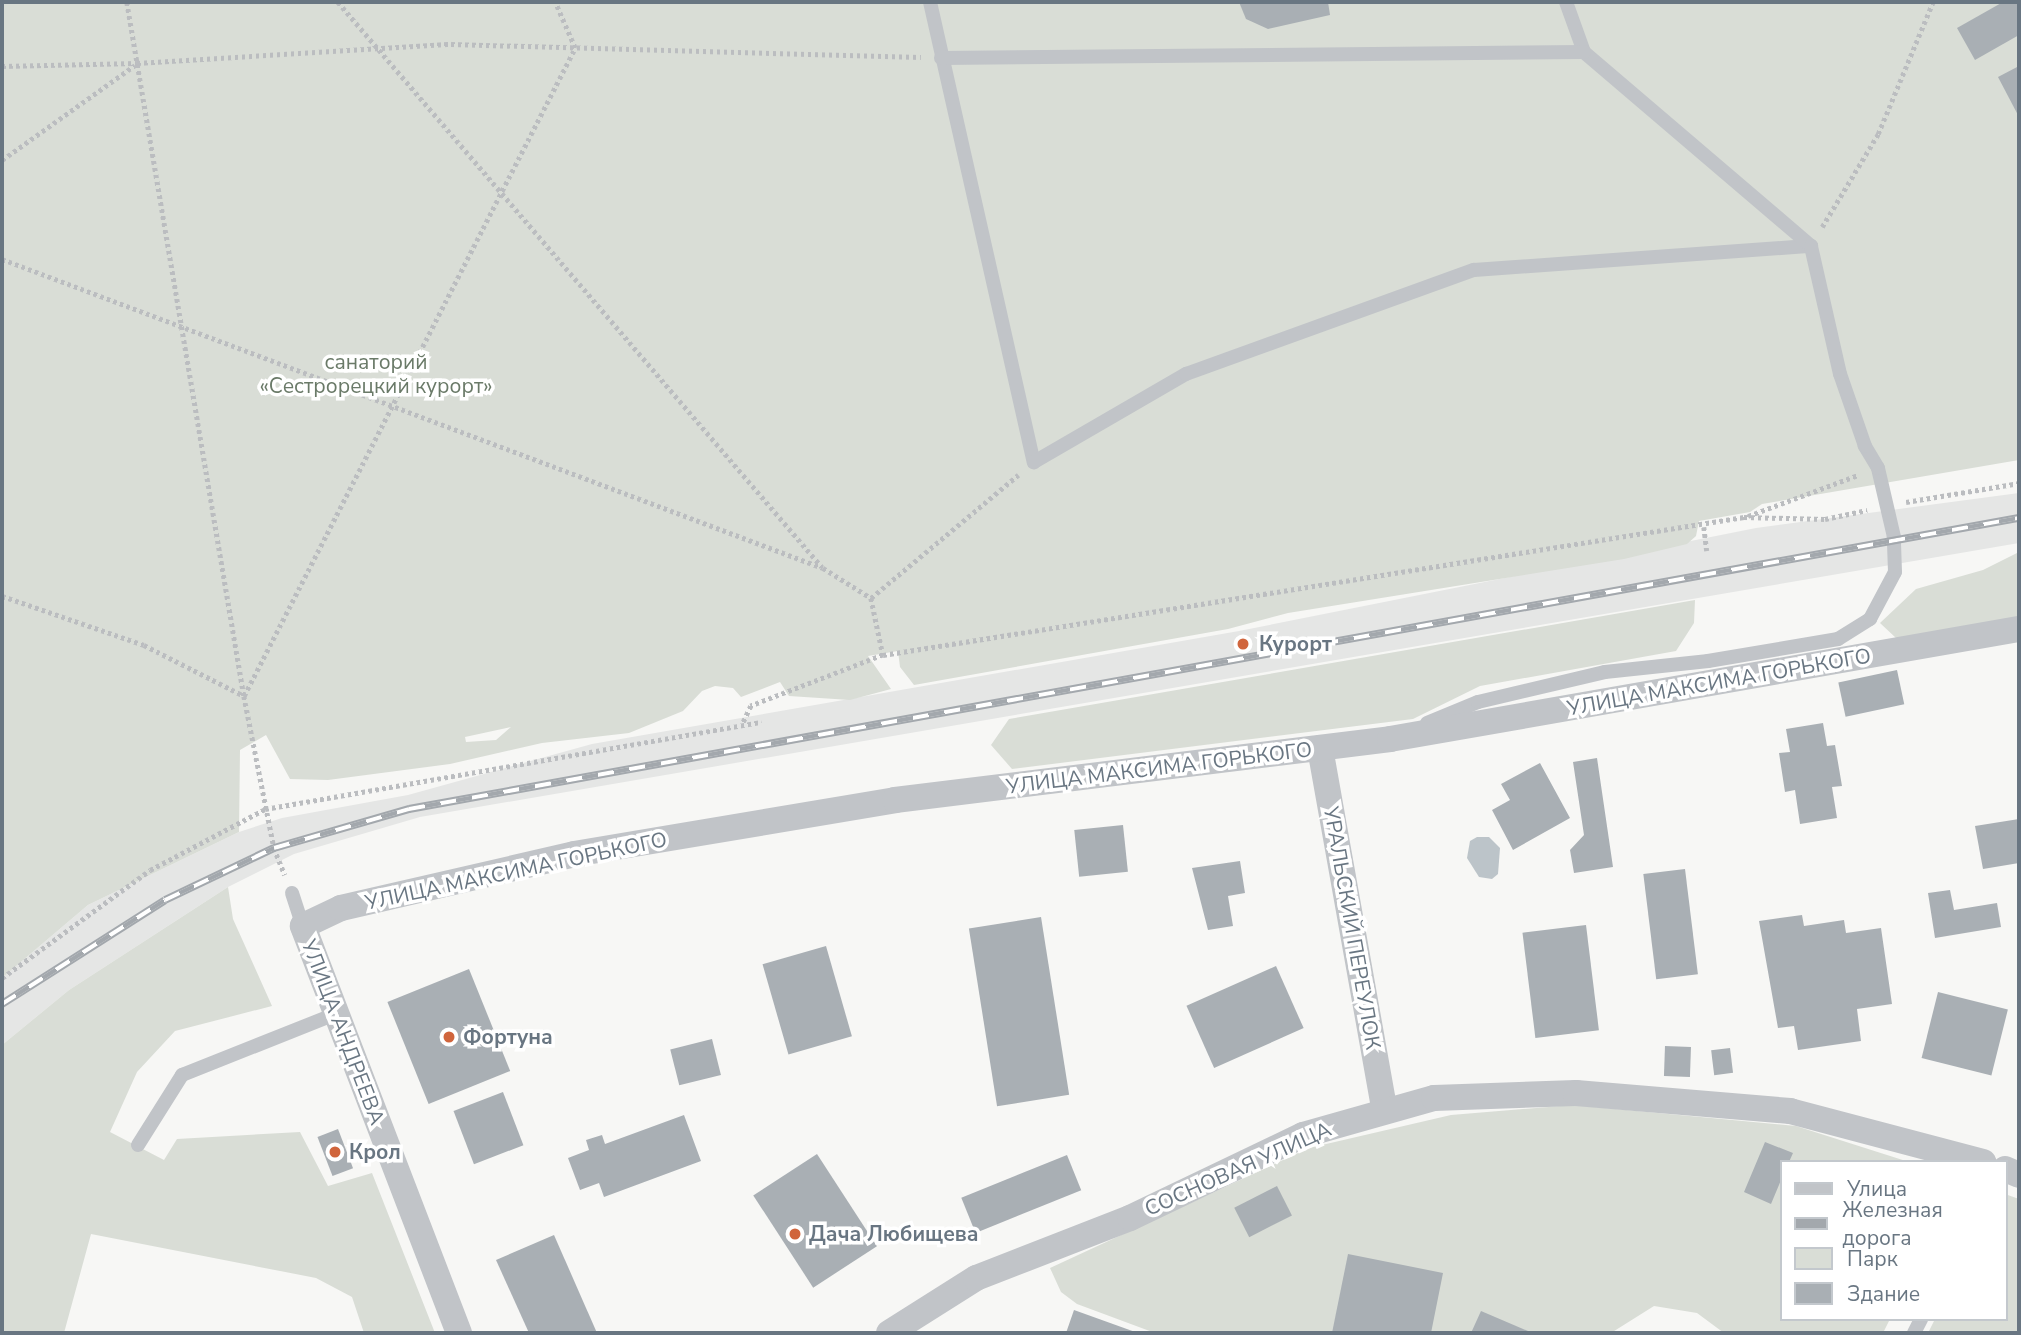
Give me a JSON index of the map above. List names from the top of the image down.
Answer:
{
  "streets": {
    "street": [
      "УЛИЦА МАКСИМА ГОРЬКОГО",
      "УРАЛЬСКИЙ ПЕРЕУЛОК",
      "УЛИЦА АНДРЕЕВА",
      "СОСНОВАЯ УЛИЦА"
    ]
  },
  "crossings": [
    ["УЛИЦА МАКСИМА ГОРЬКОГО", "УРАЛЬСКИЙ ПЕРЕУЛОК"],
    ["УЛИЦА МАКСИМА ГОРЬКОГО", "УЛИЦА АНДРЕЕВА"],
    ["УРАЛЬСКИЙ ПЕРЕУЛОК", "СОСНОВАЯ УЛИЦА"]
  ],
  "parks": ["санаторий «Сестрорецкий курорт»"],
  "places": [
    "Курорт",
    "Фортуна",
    "Крол",
    "Дача Любищева"
  ],
  "legend": [
    "Улица",
    "Железная дорога",
    "Парк",
    "Здание"
  ]
}
